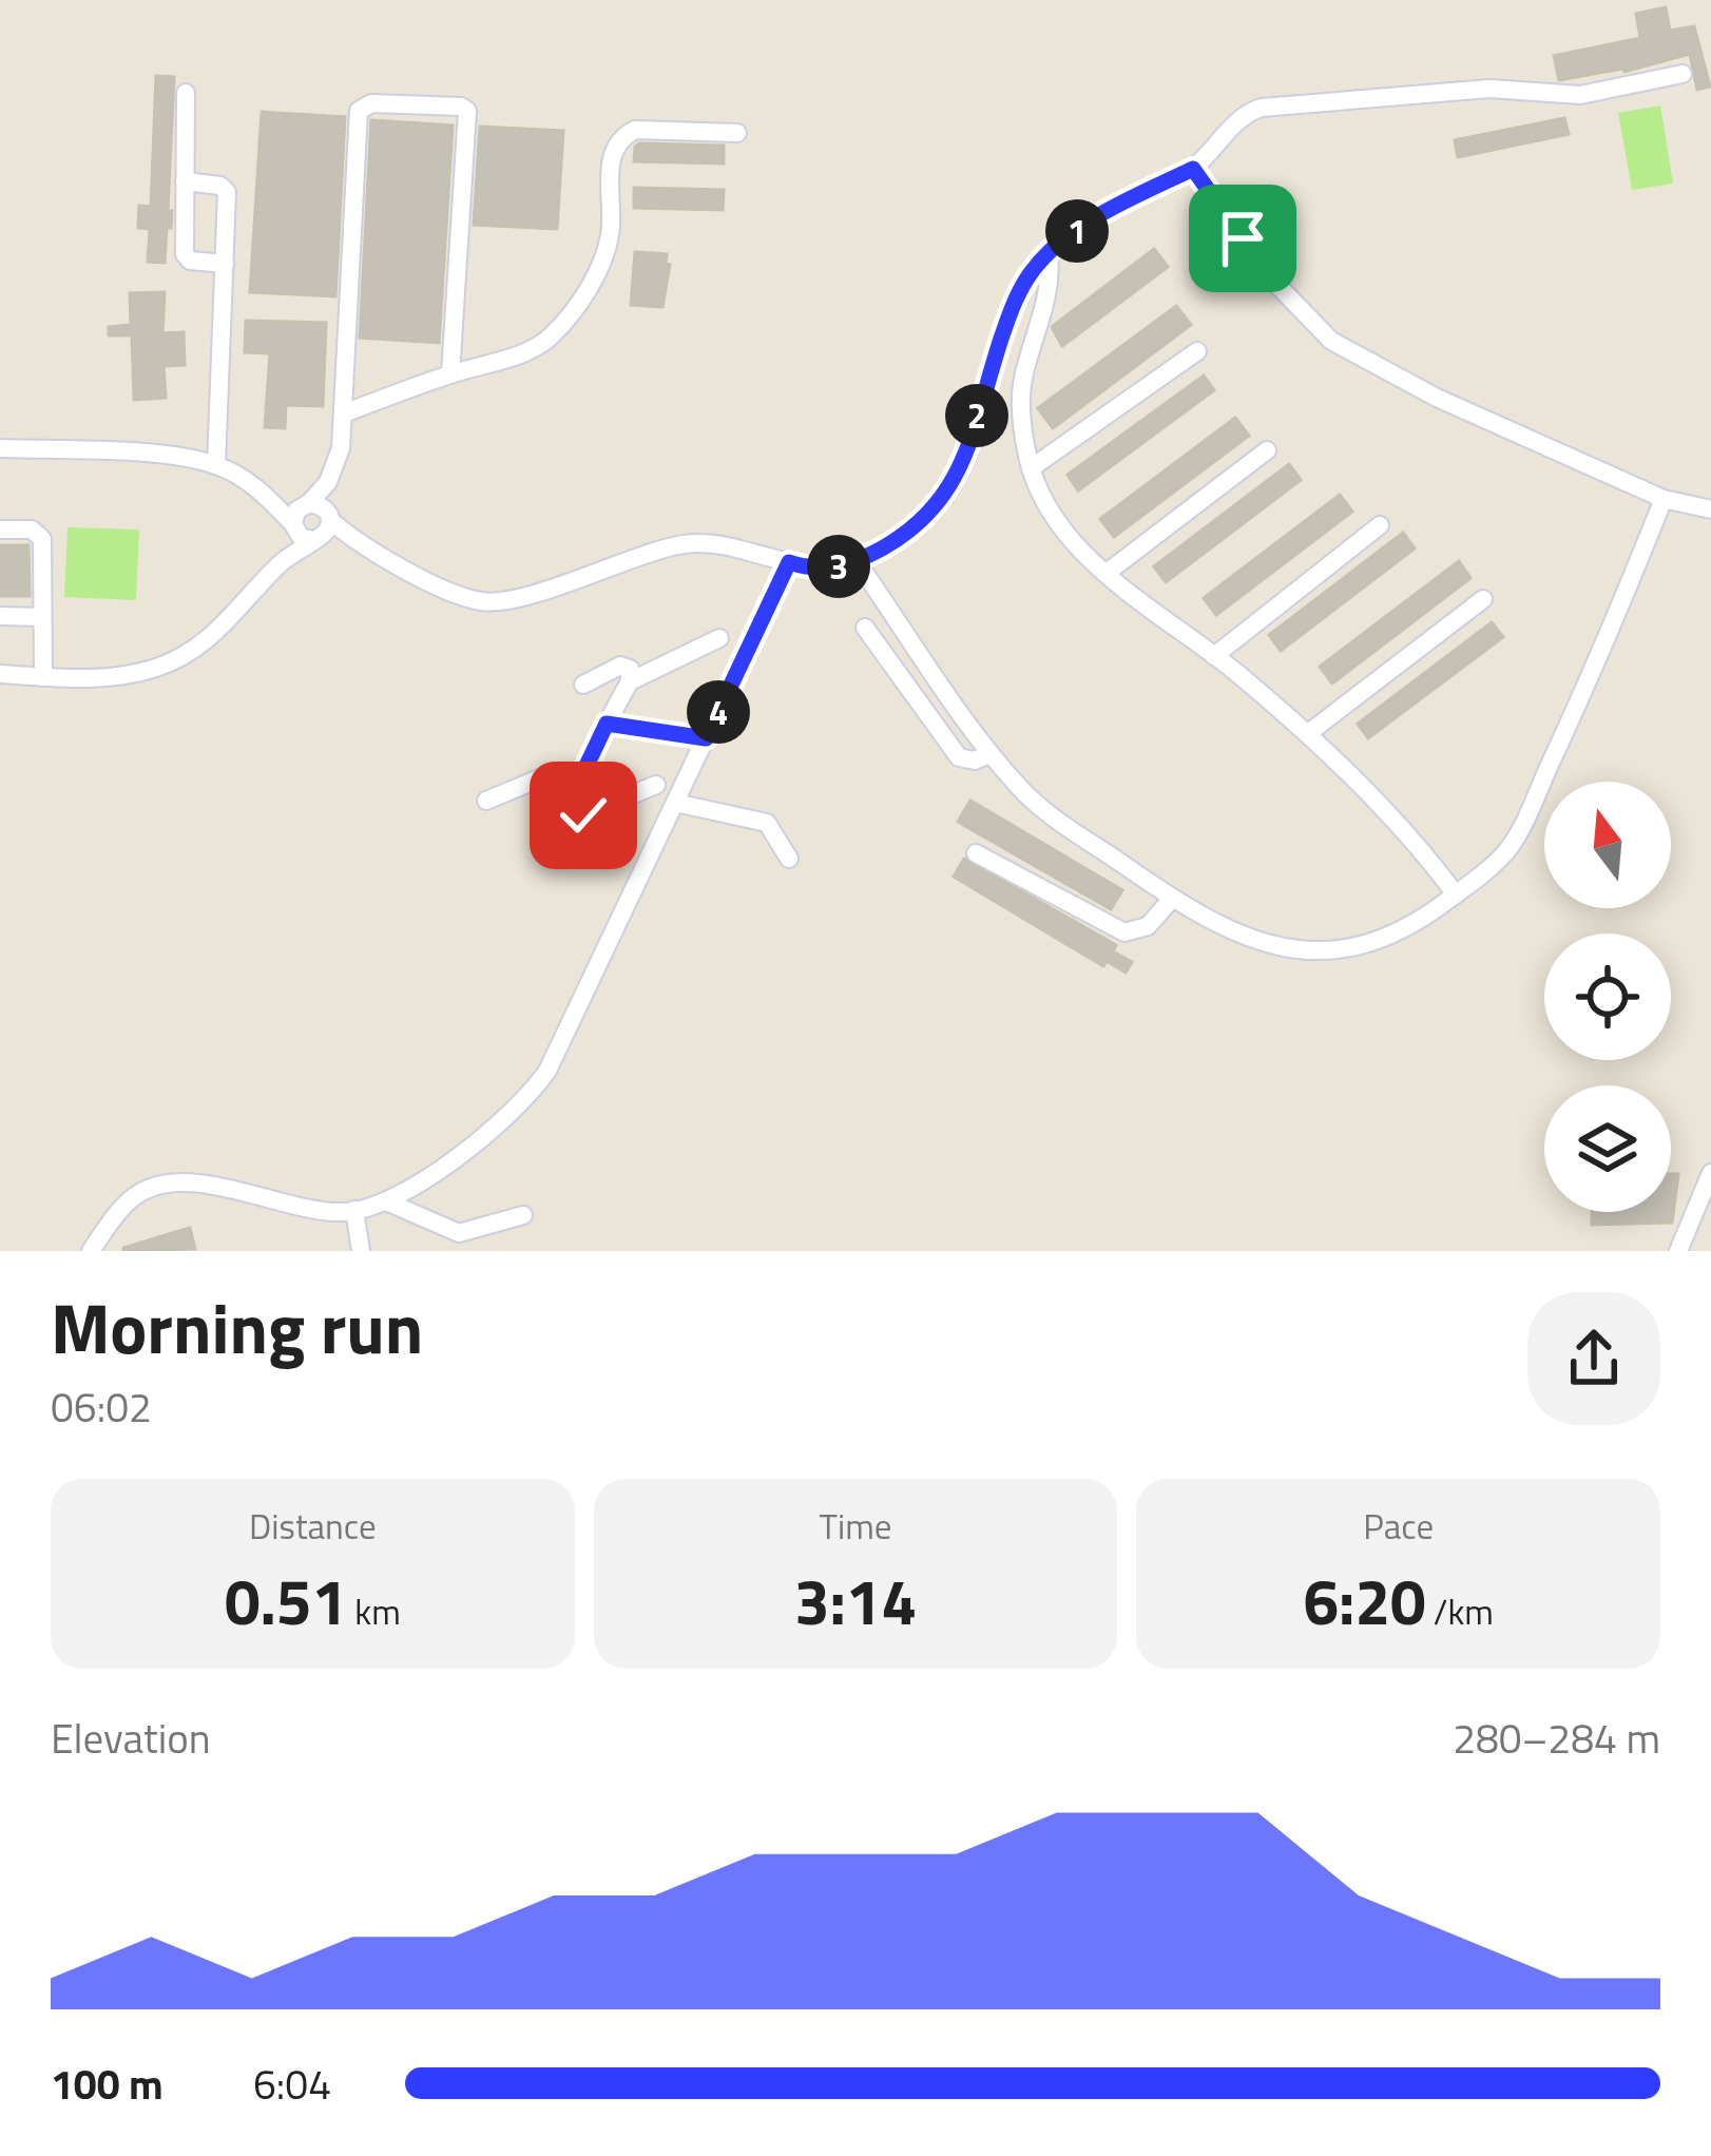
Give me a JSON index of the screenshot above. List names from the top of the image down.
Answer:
{
  "north": "top",
  "page": {
    "pins": [
      "1",
      "2",
      "3",
      "4"
    ],
    "heading": ["Morning run", "06:02"],
    "stats": [
      ["Distance", "0.51 km"],
      ["Time", "3:14"],
      ["Pace", "6:20 /km"]
    ],
    "chart": ["Elevation", "280–284 m"],
    "list": [
      {
        "name": "100 m",
        "note": "6:04"
      }
    ]
  }
}
